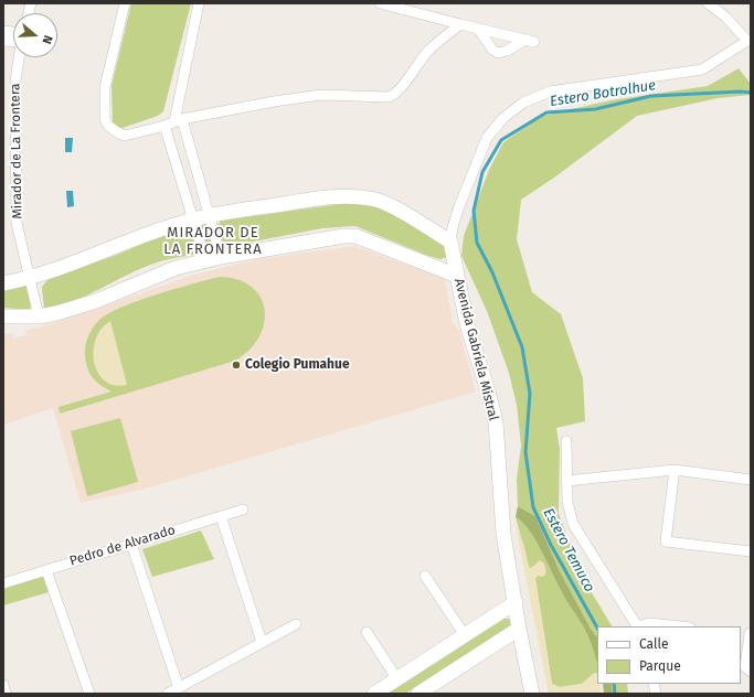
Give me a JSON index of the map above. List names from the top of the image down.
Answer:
{
  "streets": {
    "street": ["Mirador de La Frontera", "Avenida Gabriela Mistral", "Pedro de Alvarado"]
  },
  "districts": ["MIRADOR DE LA FRONTERA"],
  "water": ["Estero Botrolhue", "Estero Temuco"],
  "places": ["Colegio Pumahue"],
  "legend": ["Calle", "Parque"],
  "north": "right"
}
